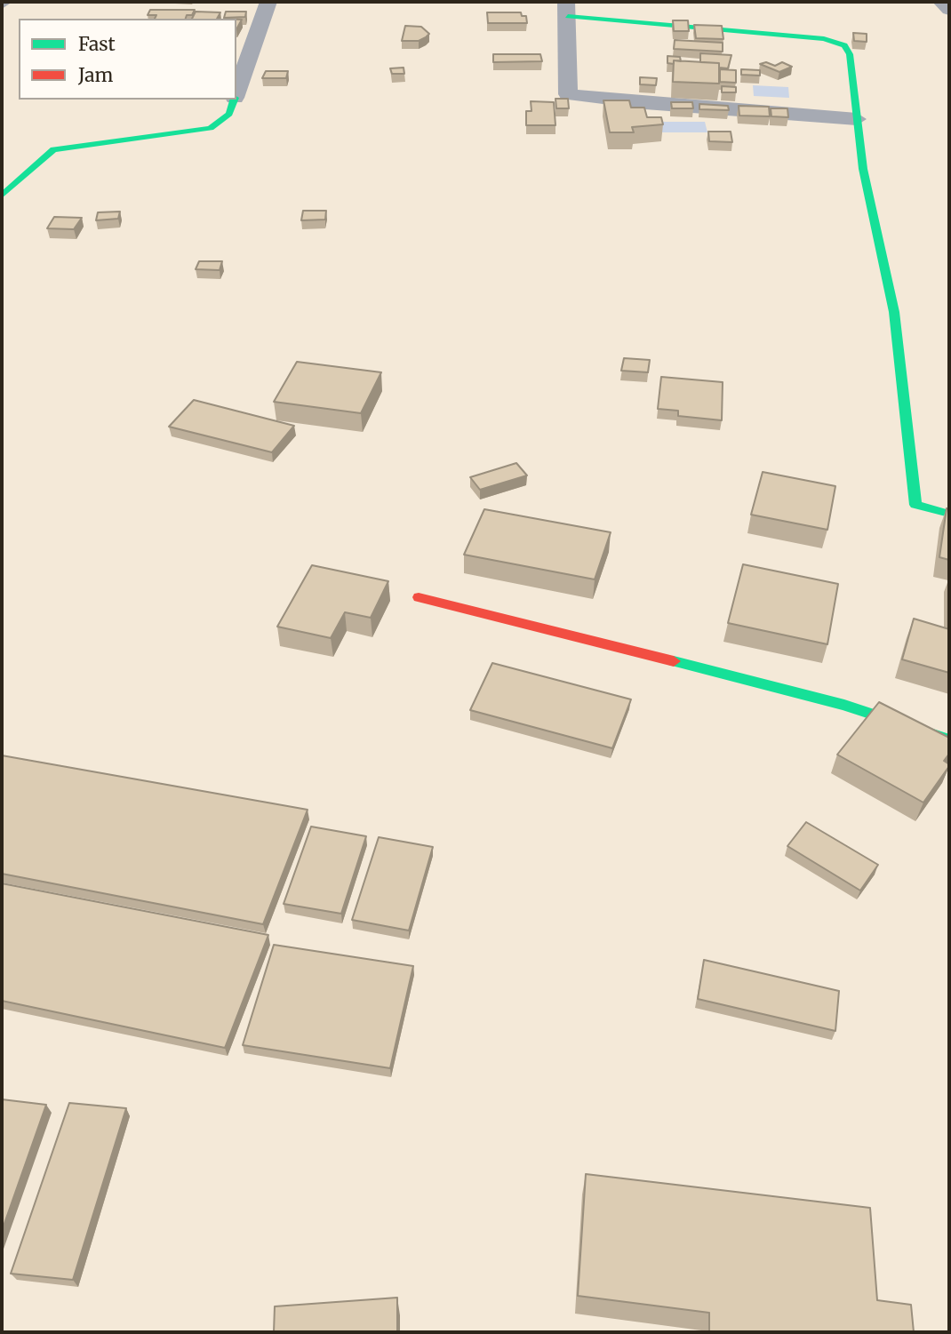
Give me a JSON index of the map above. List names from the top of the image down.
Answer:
{
  "legend": ["Fast", "Jam"]
}
